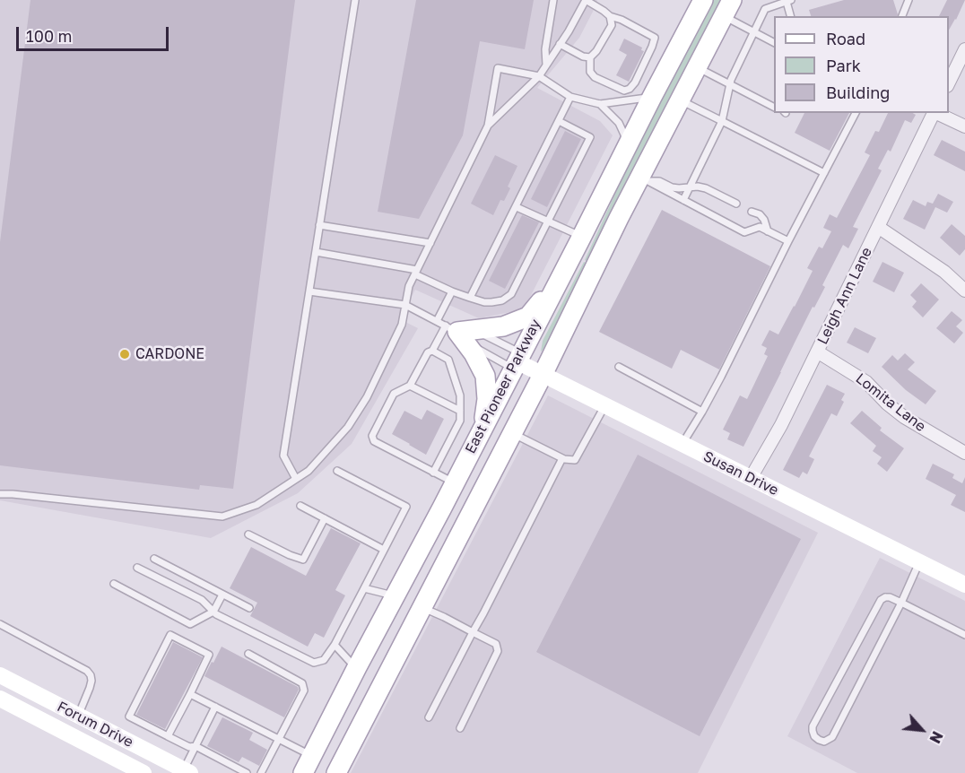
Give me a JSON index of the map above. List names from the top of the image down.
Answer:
{
  "streets": {
    "main road": ["East Pioneer Parkway"],
    "street": [
      "Leigh Ann Lane",
      "Lomita Lane",
      "Susan Drive",
      "Forum Drive"
    ]
  },
  "crossings": [
    ["Leigh Ann Lane", "Lomita Lane"],
    ["Leigh Ann Lane", "Susan Drive"],
    ["East Pioneer Parkway", "Susan Drive"]
  ],
  "places": ["CARDONE"],
  "legend": ["Road", "Park", "Building"],
  "scale_bar": "100 m",
  "north": "bottom right"
}
